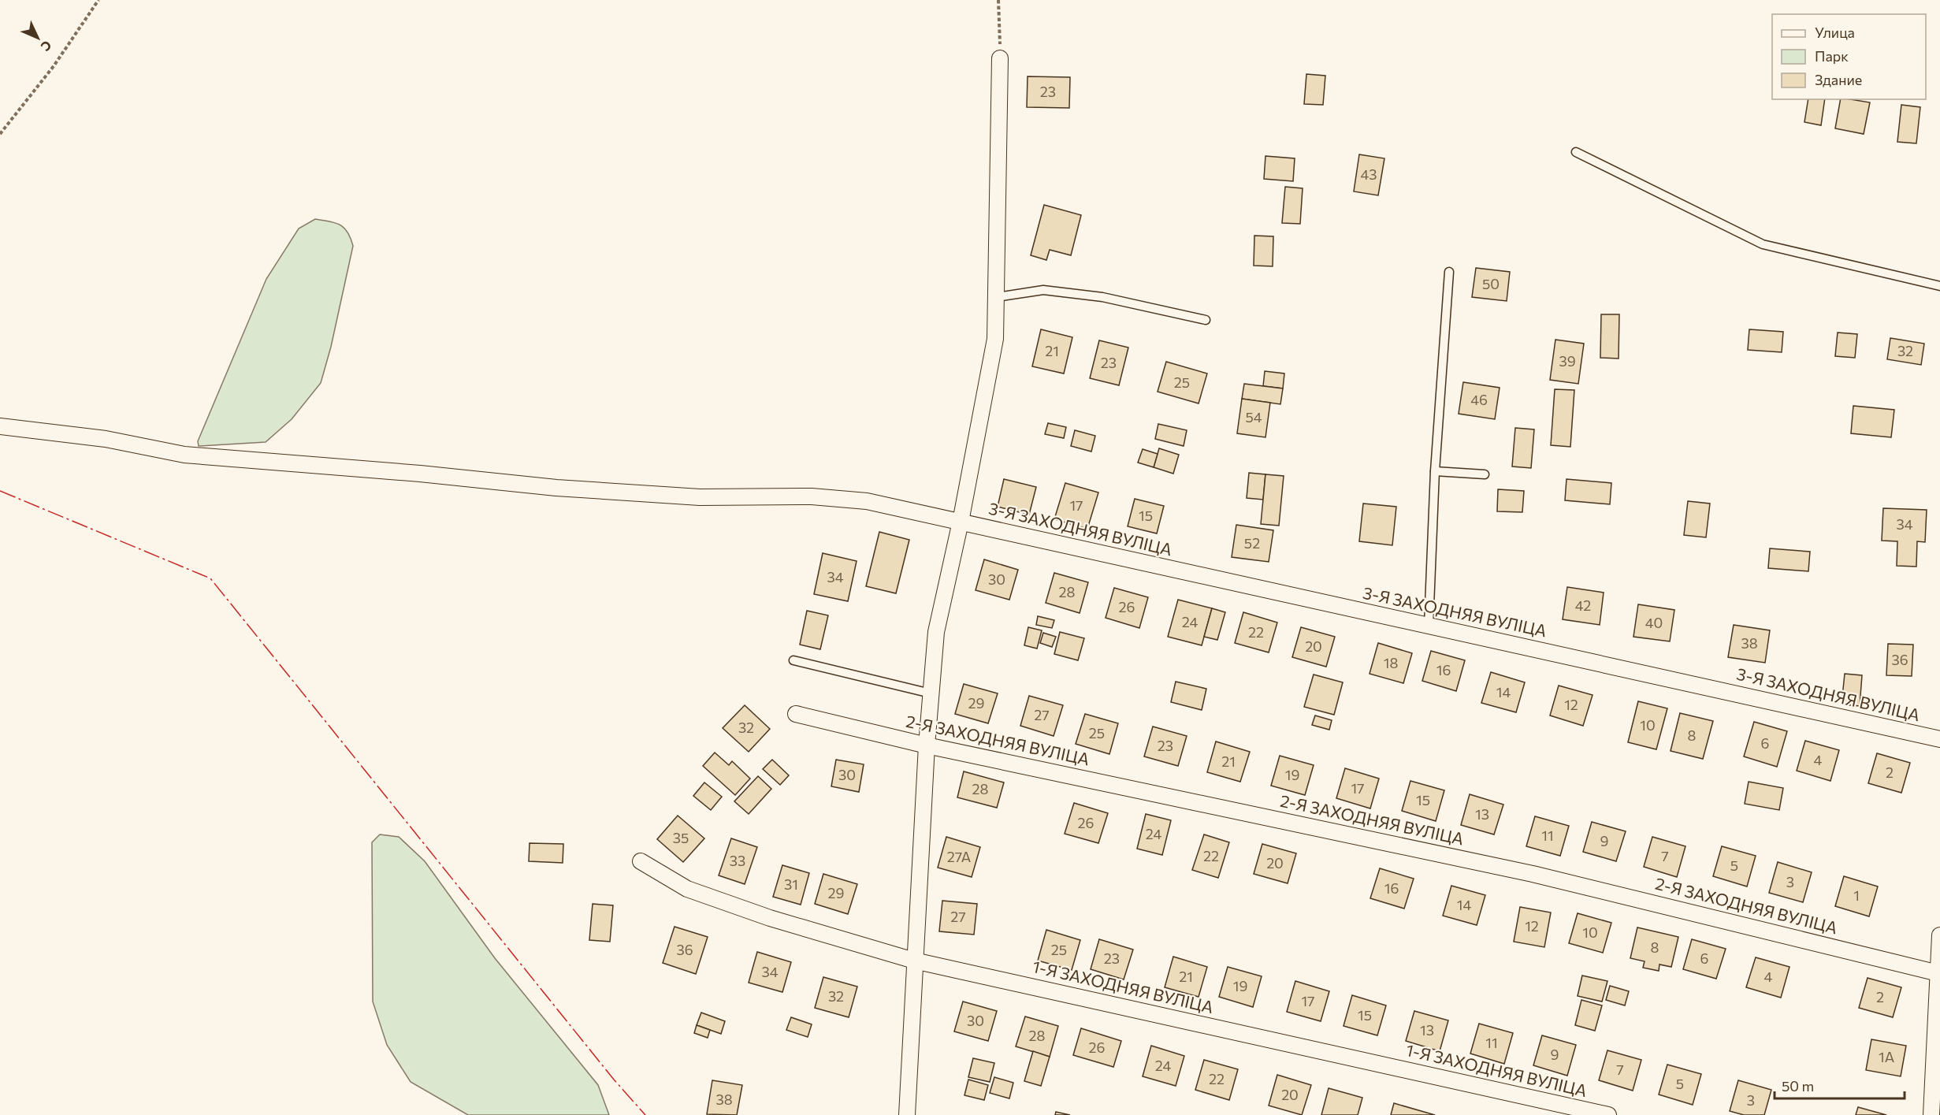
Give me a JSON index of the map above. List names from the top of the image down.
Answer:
{
  "streets": {
    "street": ["3-Я ЗАХОДНЯЯ ВУЛІЦА", "2-Я ЗАХОДНЯЯ ВУЛІЦА", "1-Я ЗАХОДНЯЯ ВУЛІЦА"]
  },
  "house_numbers": [
    "23",
    "43",
    "50",
    "21",
    "32",
    "39",
    "23",
    "25",
    "46",
    "54",
    "17",
    "15",
    "34",
    "52",
    "34",
    "30",
    "28",
    "42",
    "26",
    "24",
    "40",
    "22",
    "38",
    "20",
    "36",
    "18",
    "16",
    "14",
    "29",
    "12",
    "27",
    "10",
    "32",
    "25",
    "8",
    "6",
    "23",
    "4",
    "21",
    "2",
    "30",
    "19",
    "17",
    "28",
    "15",
    "13",
    "26",
    "24",
    "11",
    "35",
    "9",
    "22",
    "7",
    "27А",
    "33",
    "20",
    "5",
    "3",
    "31",
    "16",
    "29",
    "1",
    "14",
    "27",
    "12",
    "10",
    "8",
    "36",
    "25",
    "23",
    "6",
    "34",
    "21",
    "4",
    "19",
    "32",
    "2",
    "17",
    "15",
    "30",
    "13",
    "28",
    "11",
    "26",
    "9",
    "1А",
    "24",
    "7",
    "22",
    "5",
    "20",
    "38",
    "3"
  ],
  "legend": ["Улица", "Парк", "Здание"],
  "scale_bar": "50 m",
  "north": "bottom right"
}
